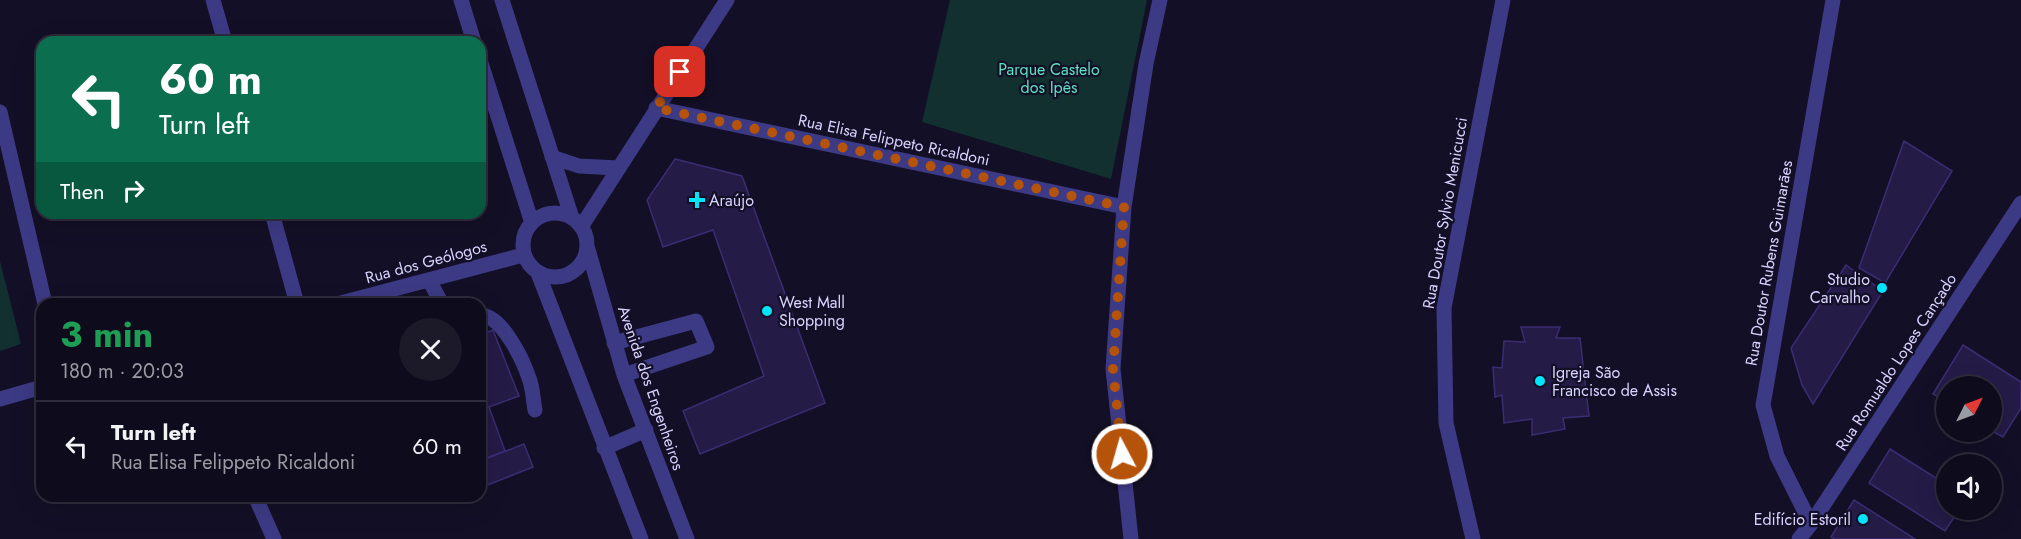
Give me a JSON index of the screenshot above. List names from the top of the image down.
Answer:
{
  "streets": {
    "street": [
      "Rua Elisa Felippeto Ricaldoni",
      "Rua Doutor Sylvio Menicucci",
      "Rua dos Geólogos",
      "Rua Doutor Rubens Guimarães",
      "Rua Romualdo Lopes Cançado",
      "Avenida dos Engenheiros"
    ]
  },
  "crossings": [
    ["Rua dos Geólogos", "Avenida dos Engenheiros"],
    ["Rua Doutor Rubens Guimarães", "Rua Romualdo Lopes Cançado"]
  ],
  "parks": ["Parque Castelo dos Ipês"],
  "places": {
    "health": ["Araújo"],
    "other": [
      "Studio Carvalho",
      "West Mall Shopping",
      "Igreja São Francisco de Assis",
      "Edifício Estoril"
    ]
  },
  "north": "top right",
  "page": {
    "turn": ["60 m", "Turn left"],
    "then": "Then",
    "heading": ["3 min", "180 m · 20:03"],
    "list": [
      {
        "name": "Turn left",
        "note": "Rua Elisa Felippeto Ricaldoni",
        "value": "60 m"
      }
    ]
  }
}
